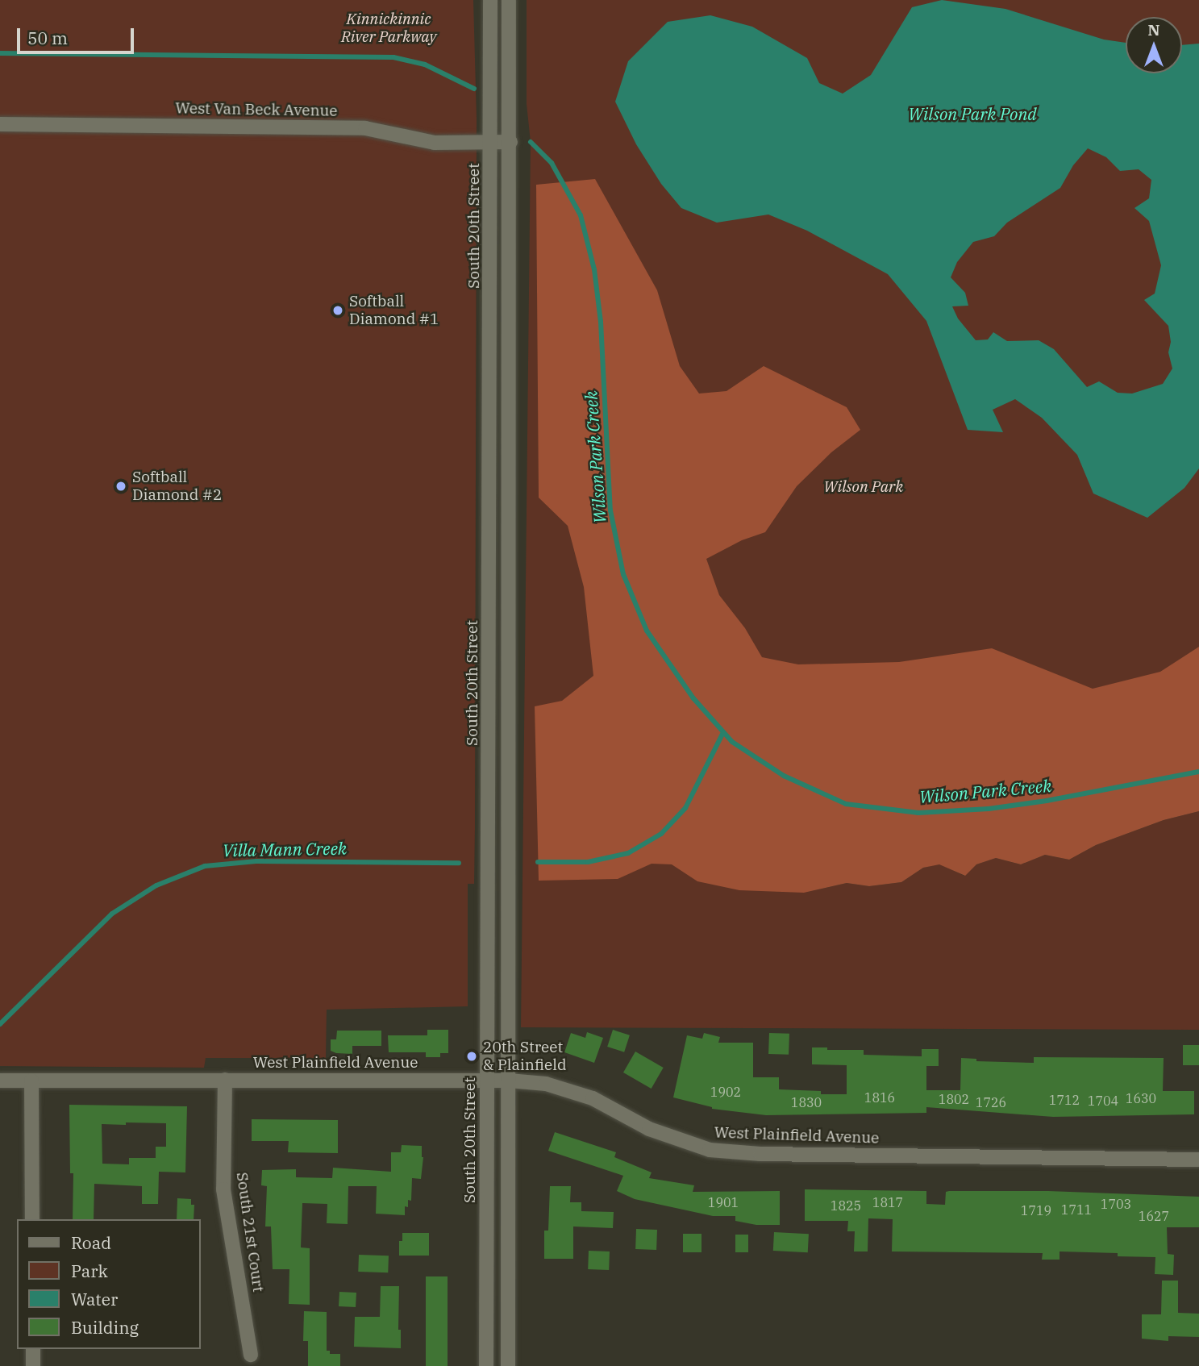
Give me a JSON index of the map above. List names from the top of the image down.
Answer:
{
  "streets": {
    "street": [
      "West Van Beck Avenue",
      "South 20th Street",
      "West Plainfield Avenue",
      "South 21st Court"
    ]
  },
  "crossings": [
    ["West Van Beck Avenue", "South 20th Street"],
    ["South 20th Street", "West Plainfield Avenue"],
    ["West Plainfield Avenue", "South 21st Court"]
  ],
  "water": ["Wilson Park Pond", "Wilson Park Creek", "Villa Mann Creek"],
  "parks": ["Kinnickinnic River Parkway", "Wilson Park"],
  "places": ["Softball Diamond #1", "Softball Diamond #2", "20th Street & Plainfield"],
  "house_numbers": [
    "1902",
    "1816",
    "1630",
    "1802",
    "1712",
    "1704",
    "1830",
    "1726",
    "1901",
    "1817",
    "1703",
    "1825",
    "1711",
    "1719",
    "1627"
  ],
  "legend": [
    "Road",
    "Park",
    "Water",
    "Building"
  ],
  "scale_bar": "50 m",
  "north": "top"
}
